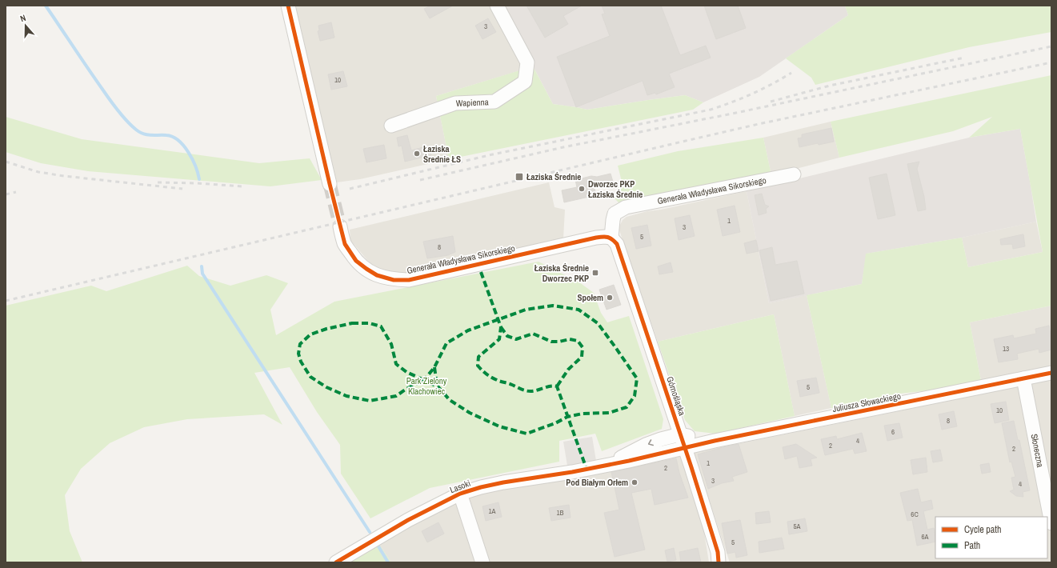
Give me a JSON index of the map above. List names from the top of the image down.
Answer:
{
  "streets": {
    "street": [
      "Wapienna",
      "Generała Władysława Sikorskiego",
      "Górnośląska",
      "Juliusza Słowackiego",
      "Słoneczna",
      "Lasoki"
    ]
  },
  "crossings": [
    ["Generała Władysława Sikorskiego", "Górnośląska"],
    ["Górnośląska", "Juliusza Słowackiego"],
    ["Juliusza Słowackiego", "Słoneczna"],
    ["Juliusza Słowackiego", "Lasoki"]
  ],
  "parks": ["Park Zielony Klachowiec"],
  "places": {
    "other": [
      "Łaziska Średnie ŁS",
      "Dworzec PKP Łaziska Średnie",
      "Społem",
      "Pod Białym Orłem"
    ],
    "transit": ["Łaziska Średnie", "Łaziska Średnie Dworzec PKP"]
  },
  "house_numbers": [
    "3",
    "10",
    "1",
    "3",
    "5",
    "8",
    "13",
    "5",
    "10",
    "8",
    "6",
    "4",
    "2",
    "2",
    "1",
    "2",
    "3",
    "4",
    "1A",
    "1B",
    "6C",
    "5A",
    "6A",
    "5"
  ],
  "legend": ["Cycle path", "Path"],
  "north": "top"
}
